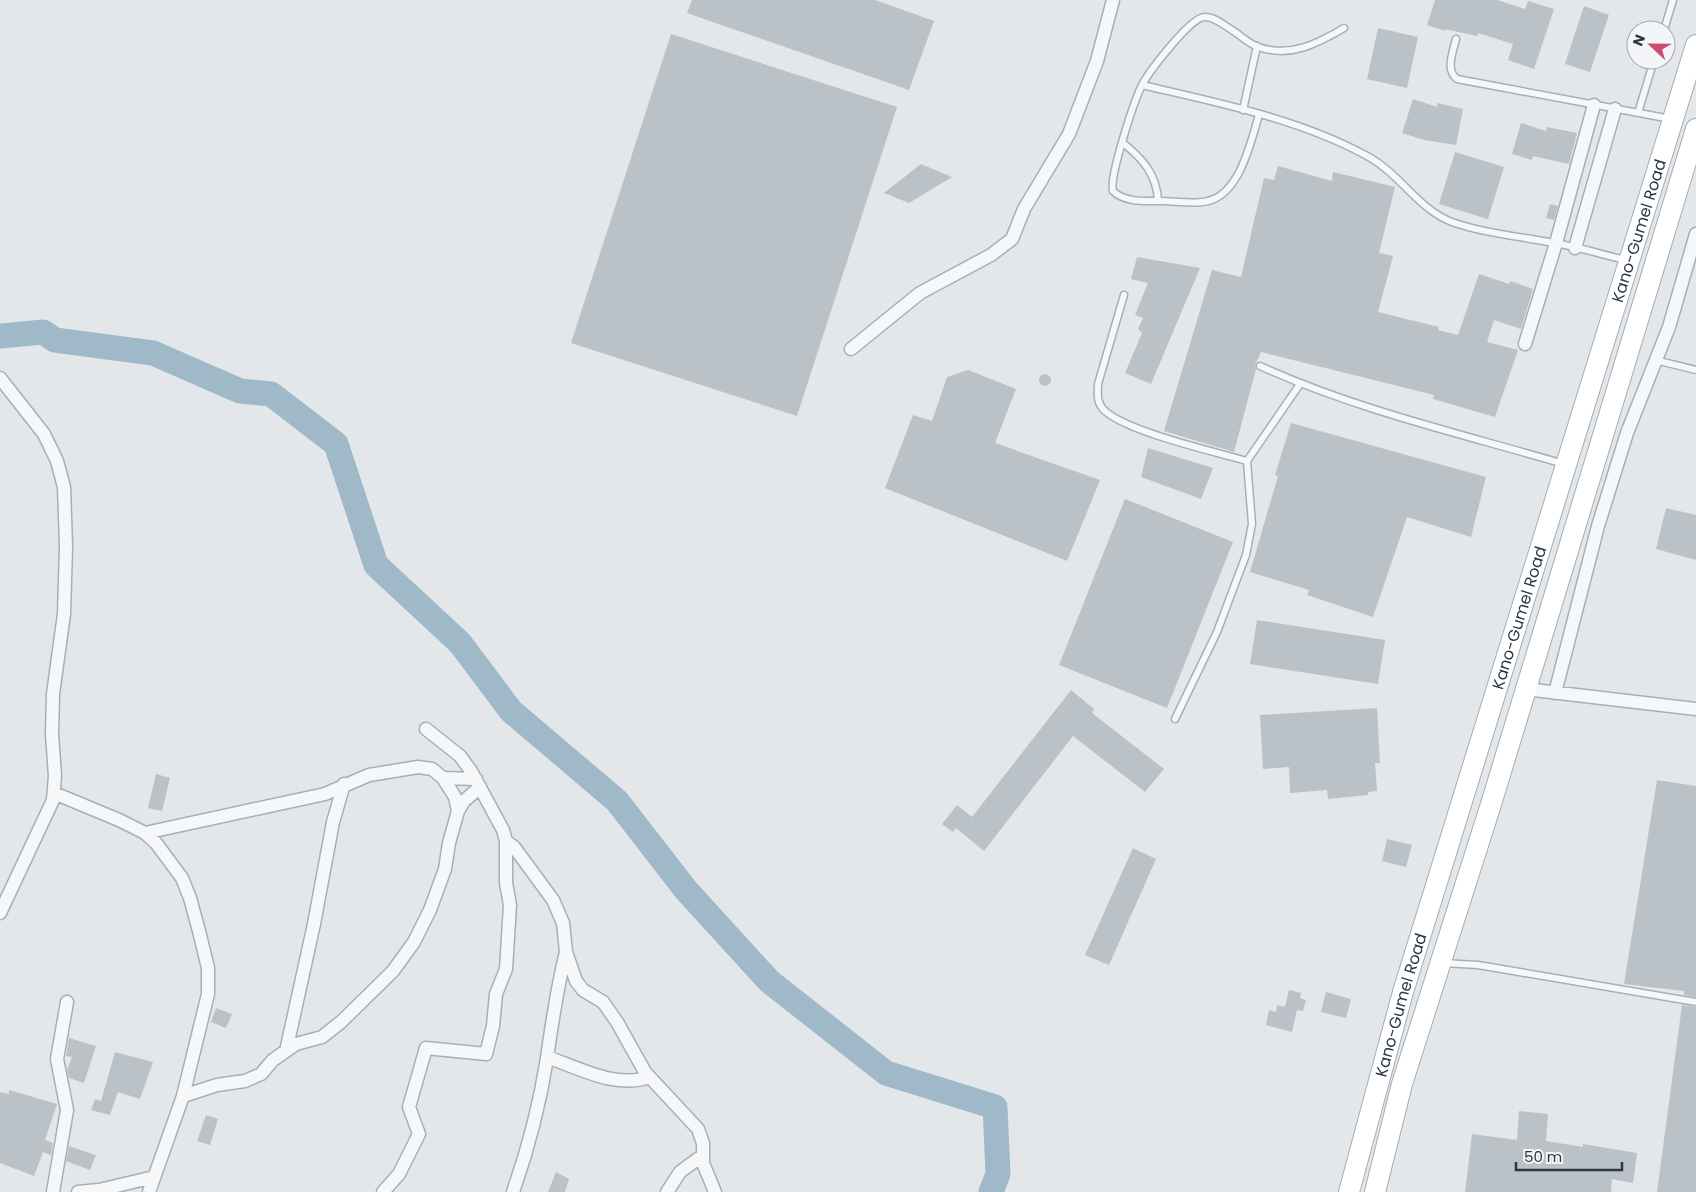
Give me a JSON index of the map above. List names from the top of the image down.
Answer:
{
  "streets": {
    "main road": ["Kano-Gumel Road"]
  },
  "scale_bar": "50 m",
  "north": "left"
}
